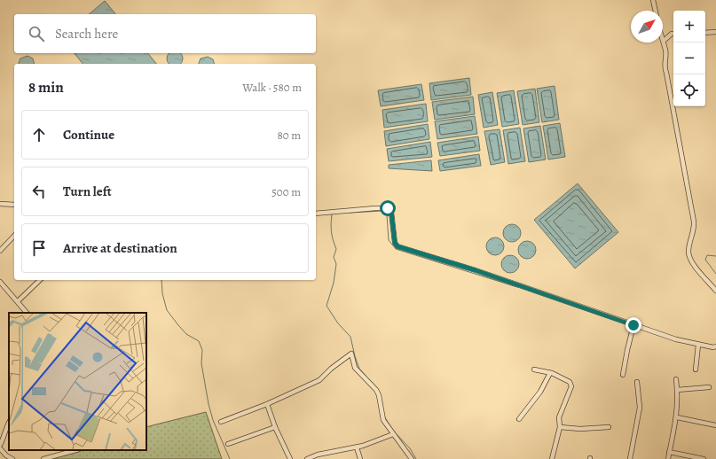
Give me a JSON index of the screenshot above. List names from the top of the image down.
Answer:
{
  "north": "top right",
  "page": {
    "map_buttons": ["+", "−"],
    "search": "Search here",
    "heading": ["8 min", "Walk · 580 m"],
    "list": [
      ["Continue", "80 m"],
      ["Turn left", "500 m"],
      "Arrive at destination"
    ]
  }
}
